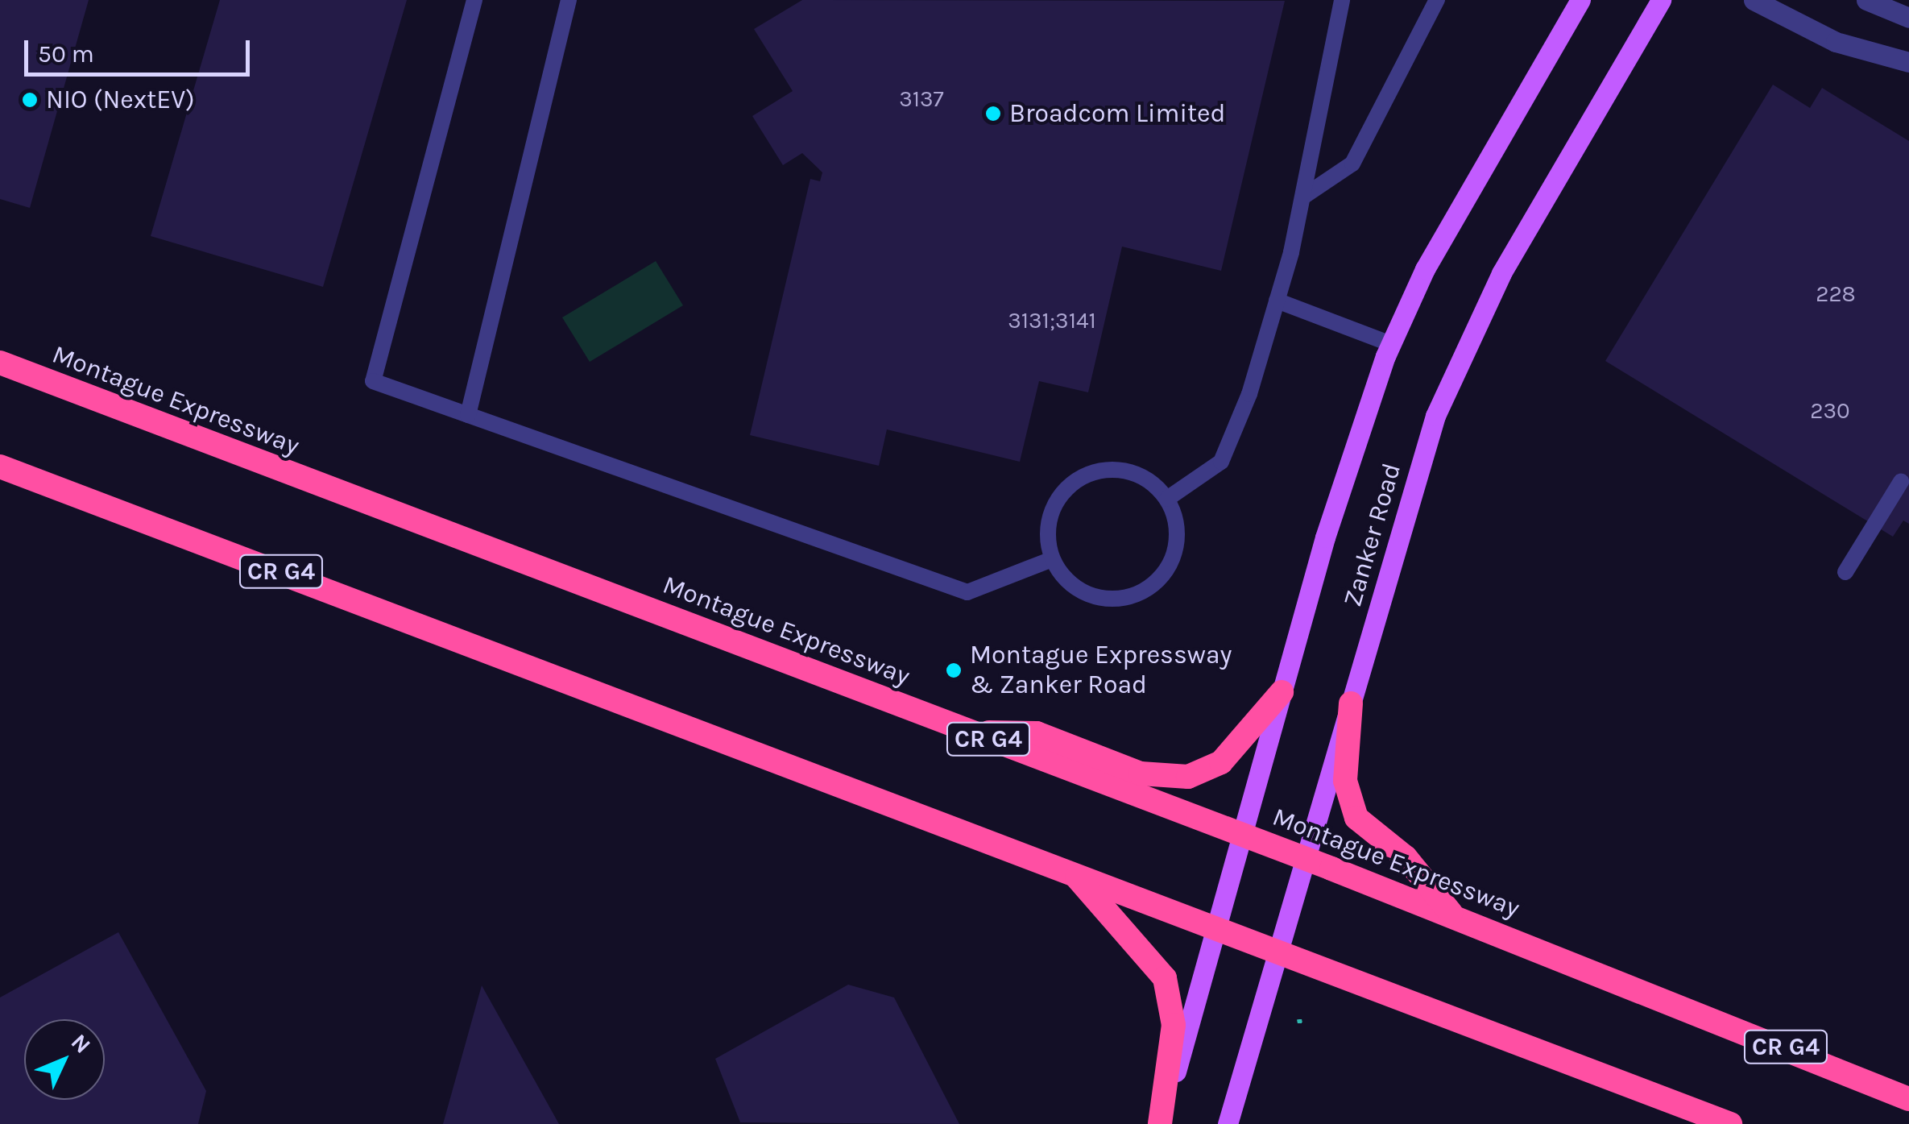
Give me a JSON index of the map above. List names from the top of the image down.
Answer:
{
  "streets": {
    "highway": ["Montague Expressway", "CR G4"],
    "main road": ["Zanker Road"]
  },
  "crossings": [
    ["Montague Expressway", "Zanker Road"],
    ["Zanker Road", "CR G4"]
  ],
  "places": ["NIO (NextEV)", "Broadcom Limited", "Montague Expressway & Zanker Road"],
  "house_numbers": [
    "3137",
    "228",
    "3131;3141",
    "230"
  ],
  "scale_bar": "50 m",
  "north": "top right"
}
